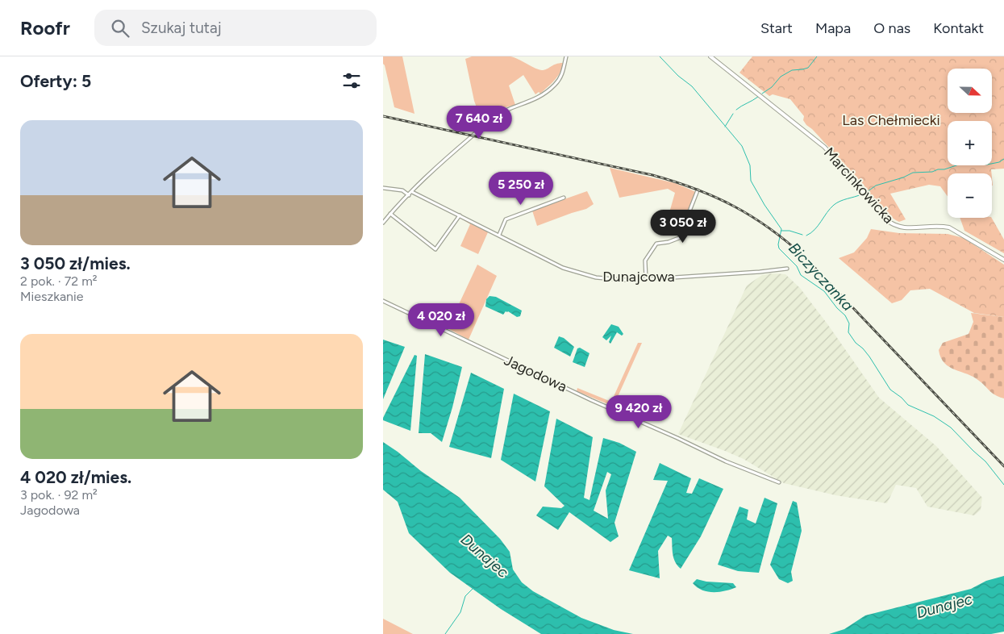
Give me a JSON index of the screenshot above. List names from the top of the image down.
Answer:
{
  "streets": {
    "street": ["Marcinkowicka", "Dunajcowa", "Jagodowa"]
  },
  "water": ["Biczyczanka", "Dunajec"],
  "parks": ["Las Chełmiecki"],
  "north": "right",
  "page": {
    "header": "Roofr",
    "search": "Szukaj tutaj",
    "nav": [
      "Start",
      "Mapa",
      "O nas",
      "Kontakt"
    ],
    "heading": "Oferty: 5",
    "map_buttons": ["+", "−"],
    "list": [
      {
        "name": "3 050 zł/mies.",
        "note": "2 pok. · 72 m² · Mieszkanie"
      },
      {
        "name": "4 020 zł/mies.",
        "note": "3 pok. · 92 m² · Jagodowa"
      }
    ],
    "price": [
      "7 640 zł",
      "5 250 zł",
      "3 050 zł",
      "4 020 zł",
      "9 420 zł"
    ]
  }
}
